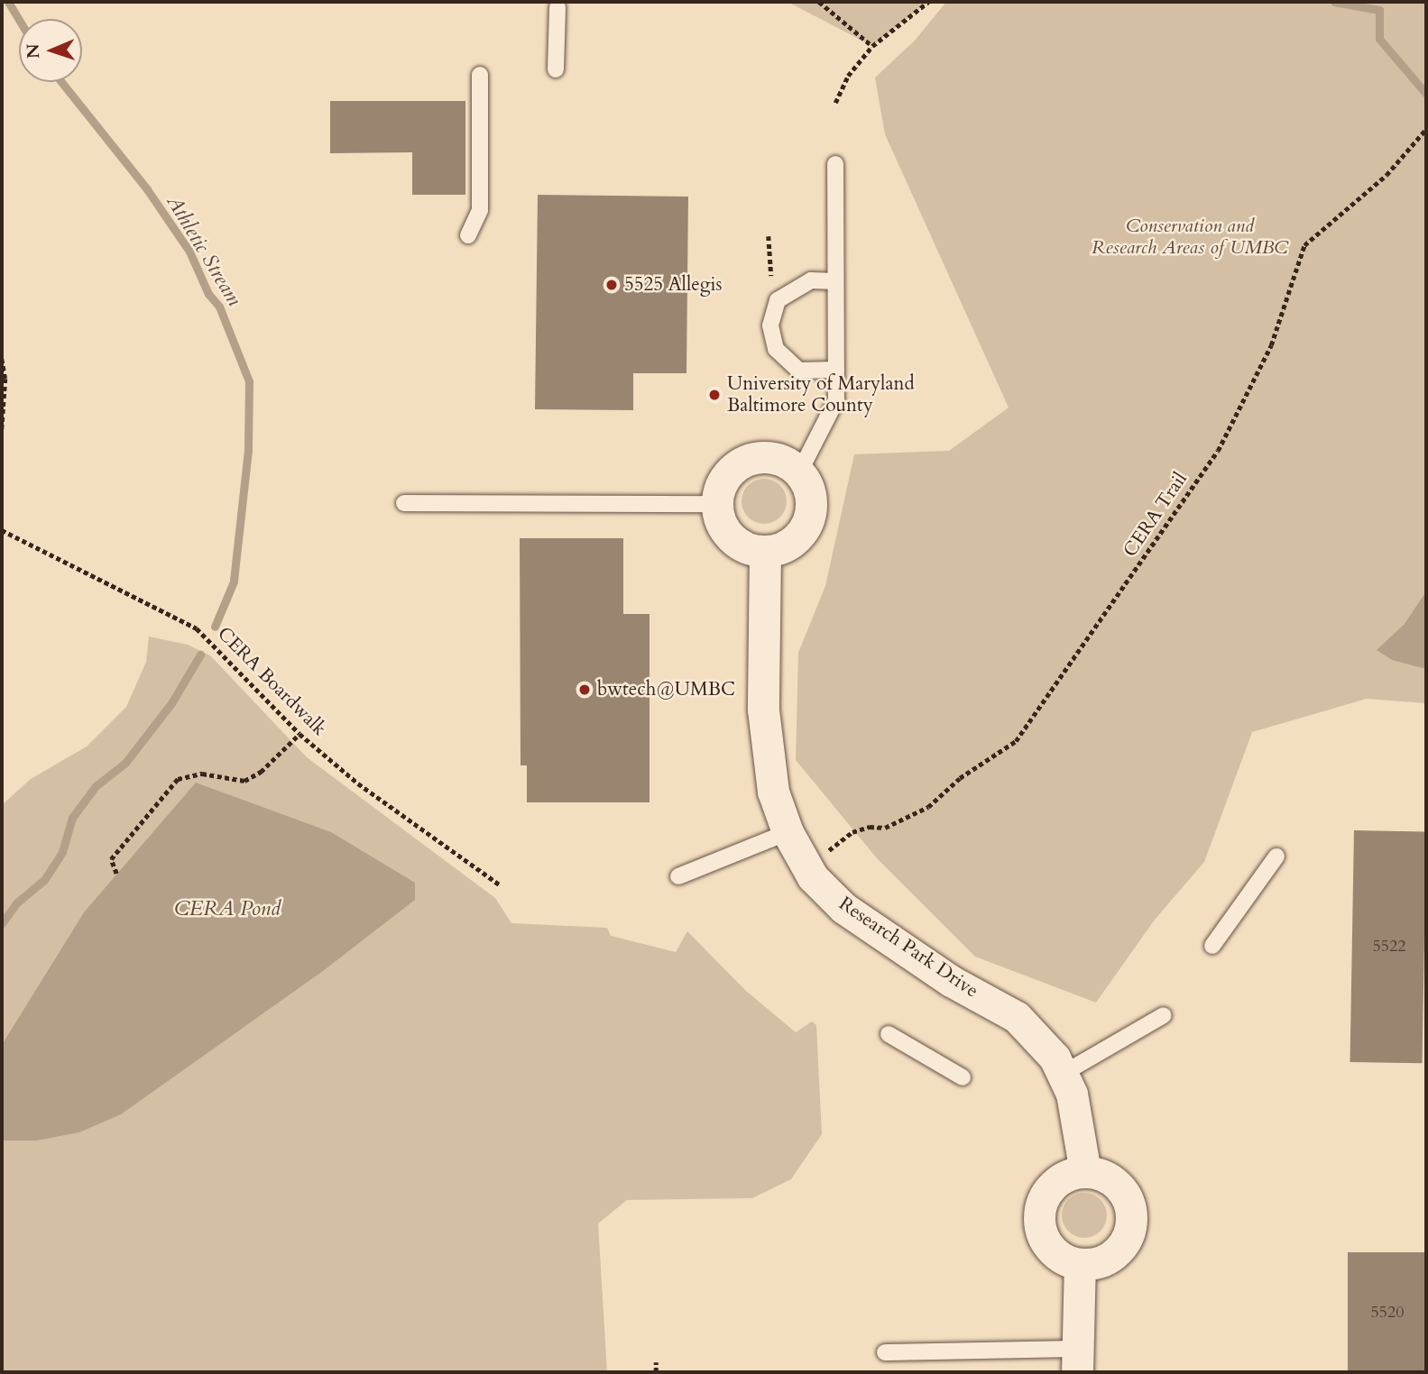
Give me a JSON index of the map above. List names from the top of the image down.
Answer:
{
  "streets": {
    "street": ["Research Park Drive"],
    "path": ["CERA Trail", "CERA Boardwalk"]
  },
  "water": ["Athletic Stream", "CERA Pond"],
  "parks": ["Conservation and Research Areas of UMBC"],
  "places": ["5525 Allegis", "University of Maryland Baltimore County", "bwtech@UMBC"],
  "house_numbers": ["5522", "5520"],
  "north": "left"
}
